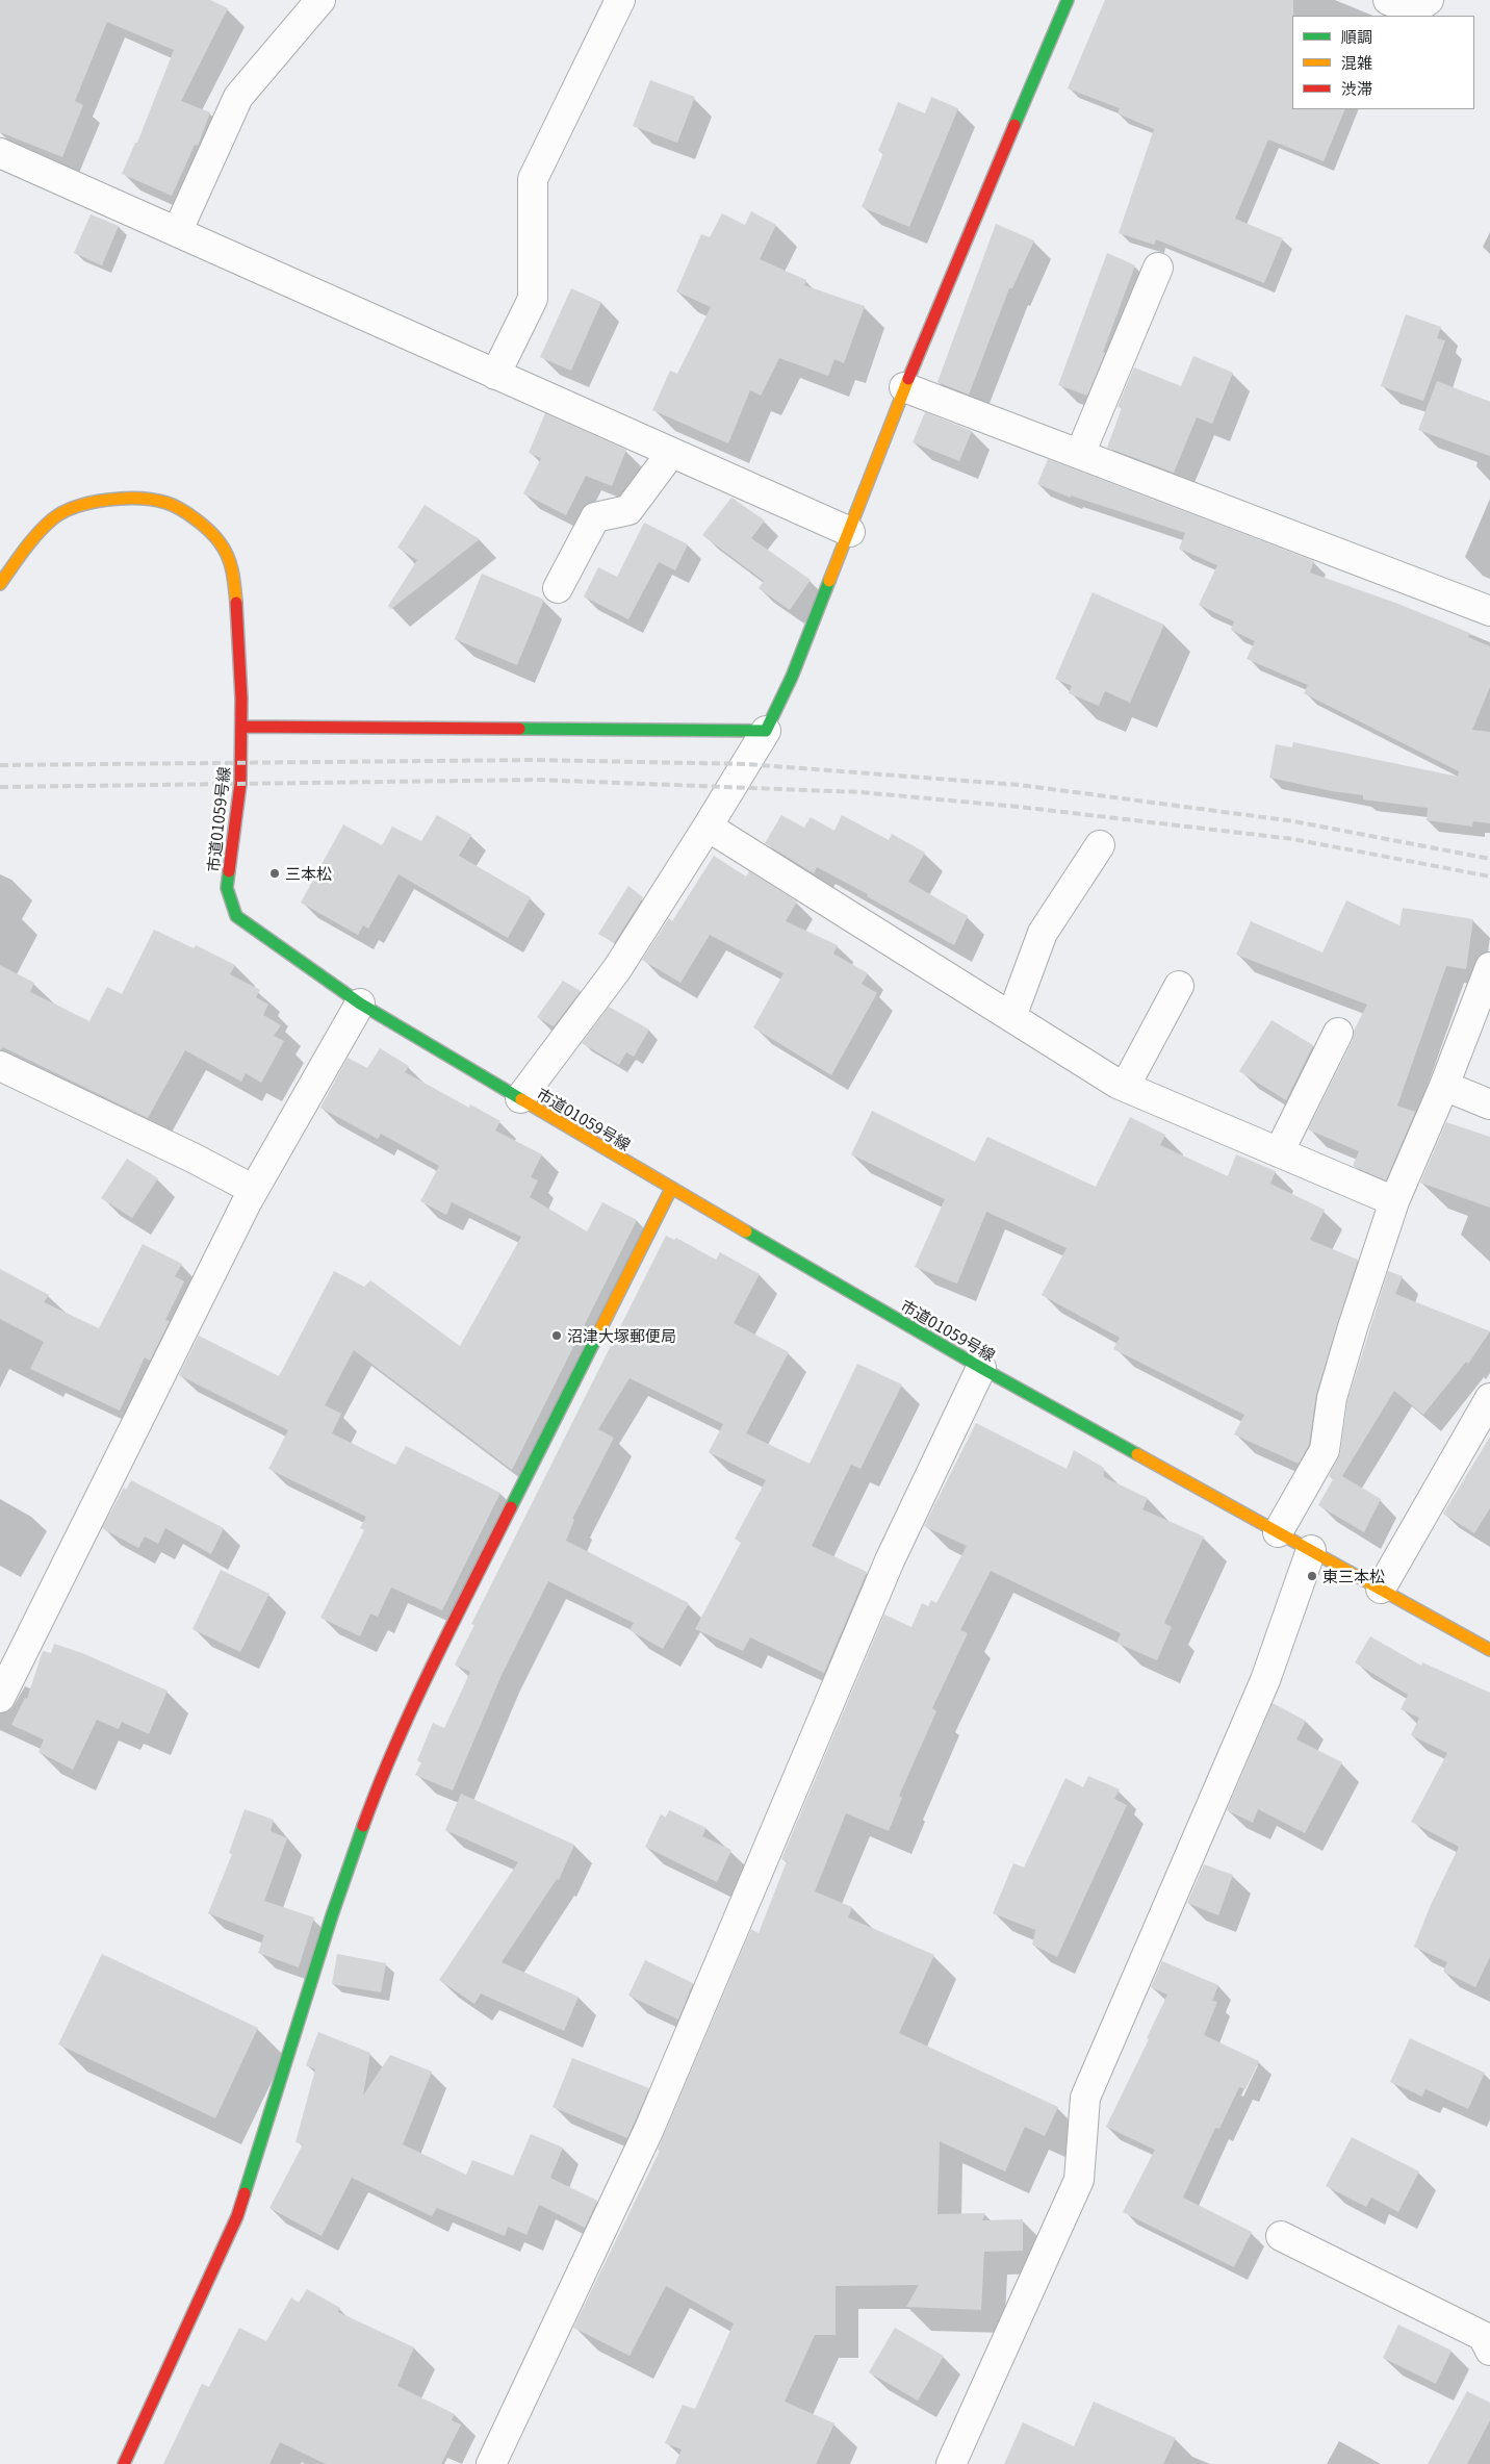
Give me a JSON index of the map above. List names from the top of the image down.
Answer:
{
  "streets": {
    "street": ["市道01059号線"]
  },
  "places": ["三本松", "沼津大塚郵便局", "東三本松"],
  "legend": ["順調", "混雑", "渋滞"]
}
